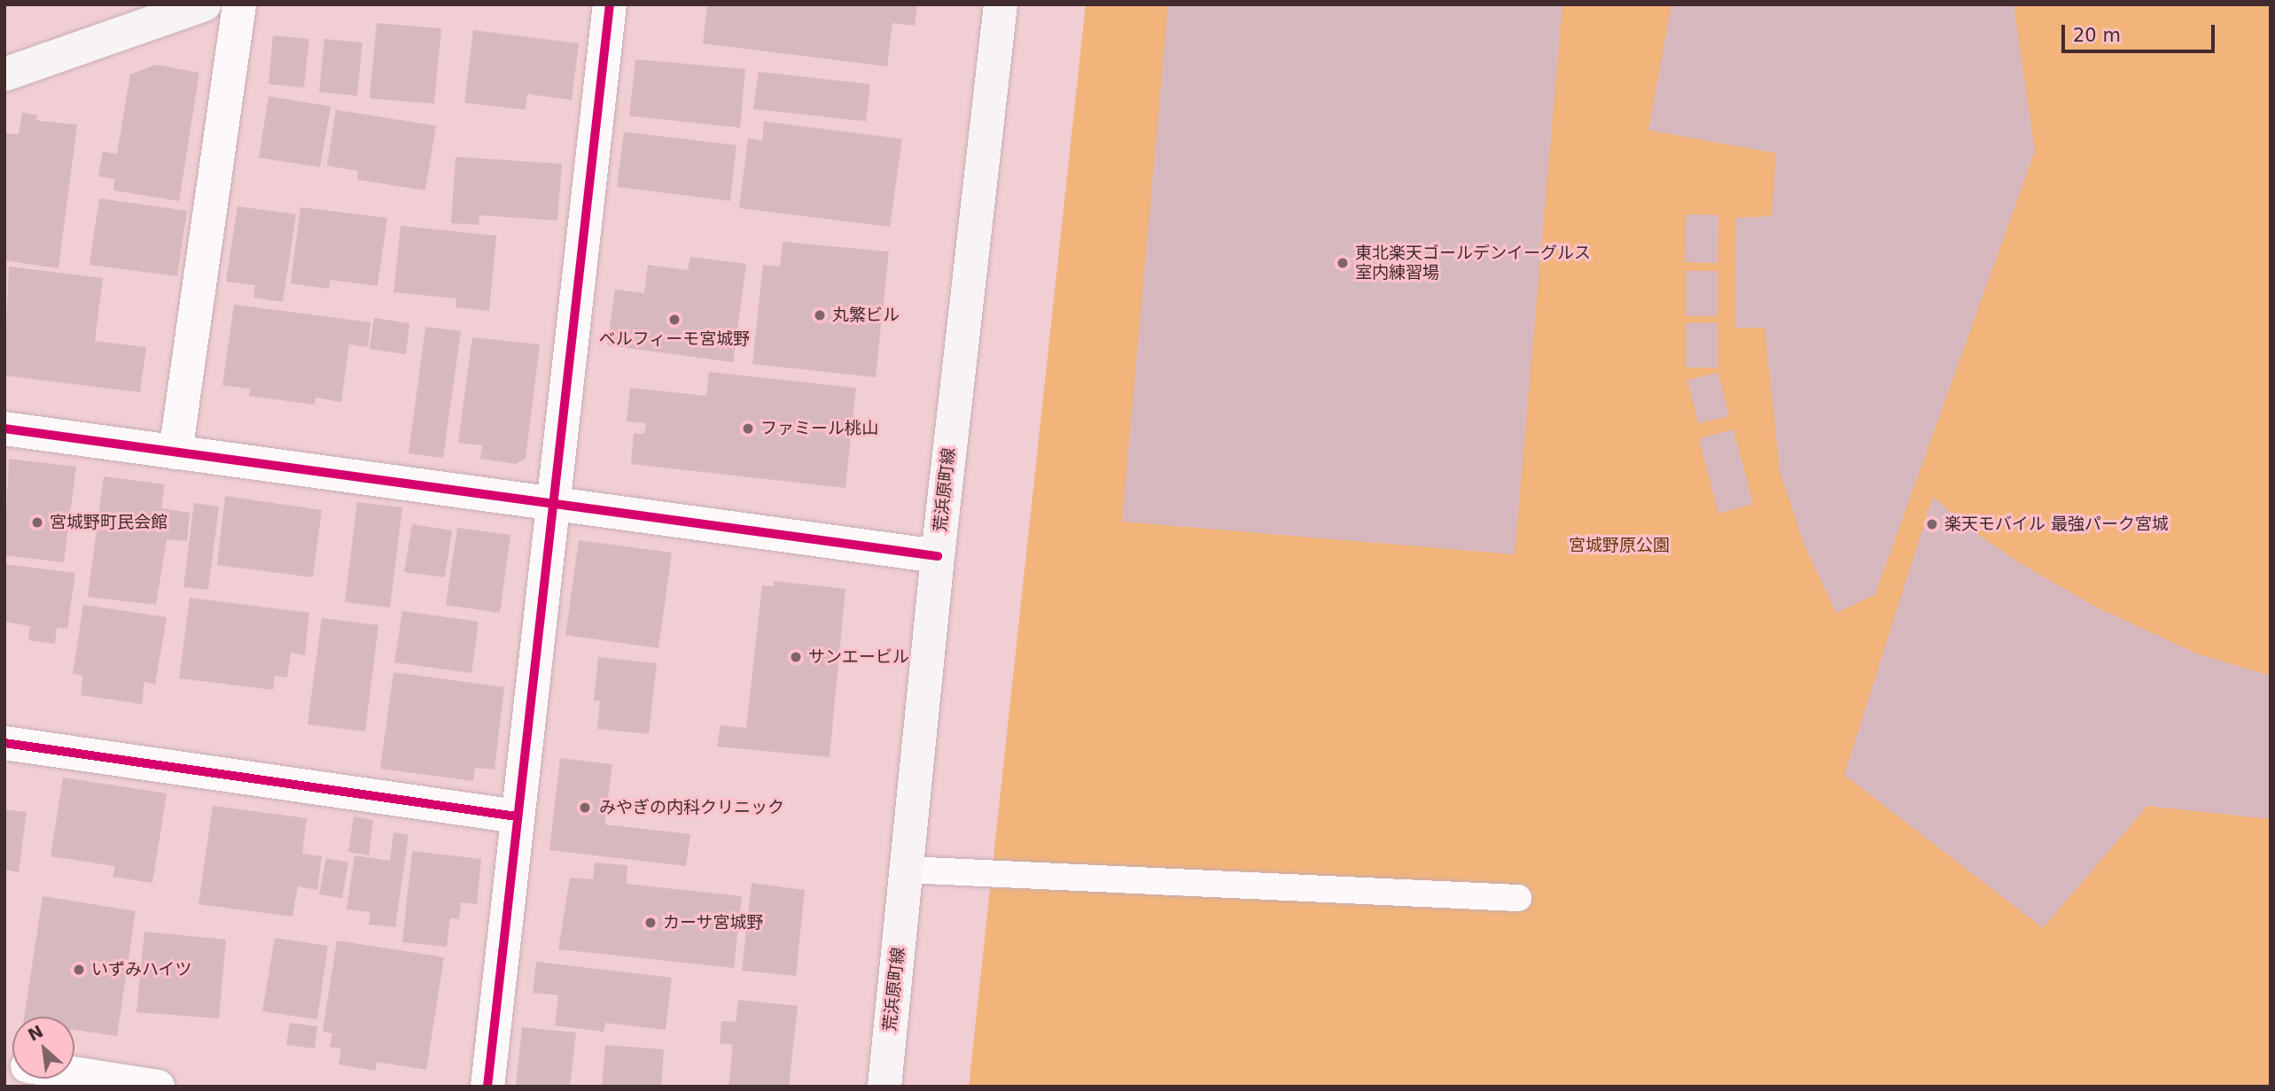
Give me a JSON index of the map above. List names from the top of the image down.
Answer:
{
  "streets": {
    "main road": ["荒浜原町線"]
  },
  "parks": ["宮城野原公園"],
  "places": [
    "東北楽天ゴールデンイーグルス 室内練習場",
    "丸繁ビル",
    "ベルフィーモ宮城野",
    "ファミール桃山",
    "宮城野町民会館",
    "楽天モバイル 最強パーク宮城",
    "サンエービル",
    "みやぎの内科クリニック",
    "カーサ宮城野",
    "いずみハイツ"
  ],
  "scale_bar": "20 m",
  "north": "top left"
}
